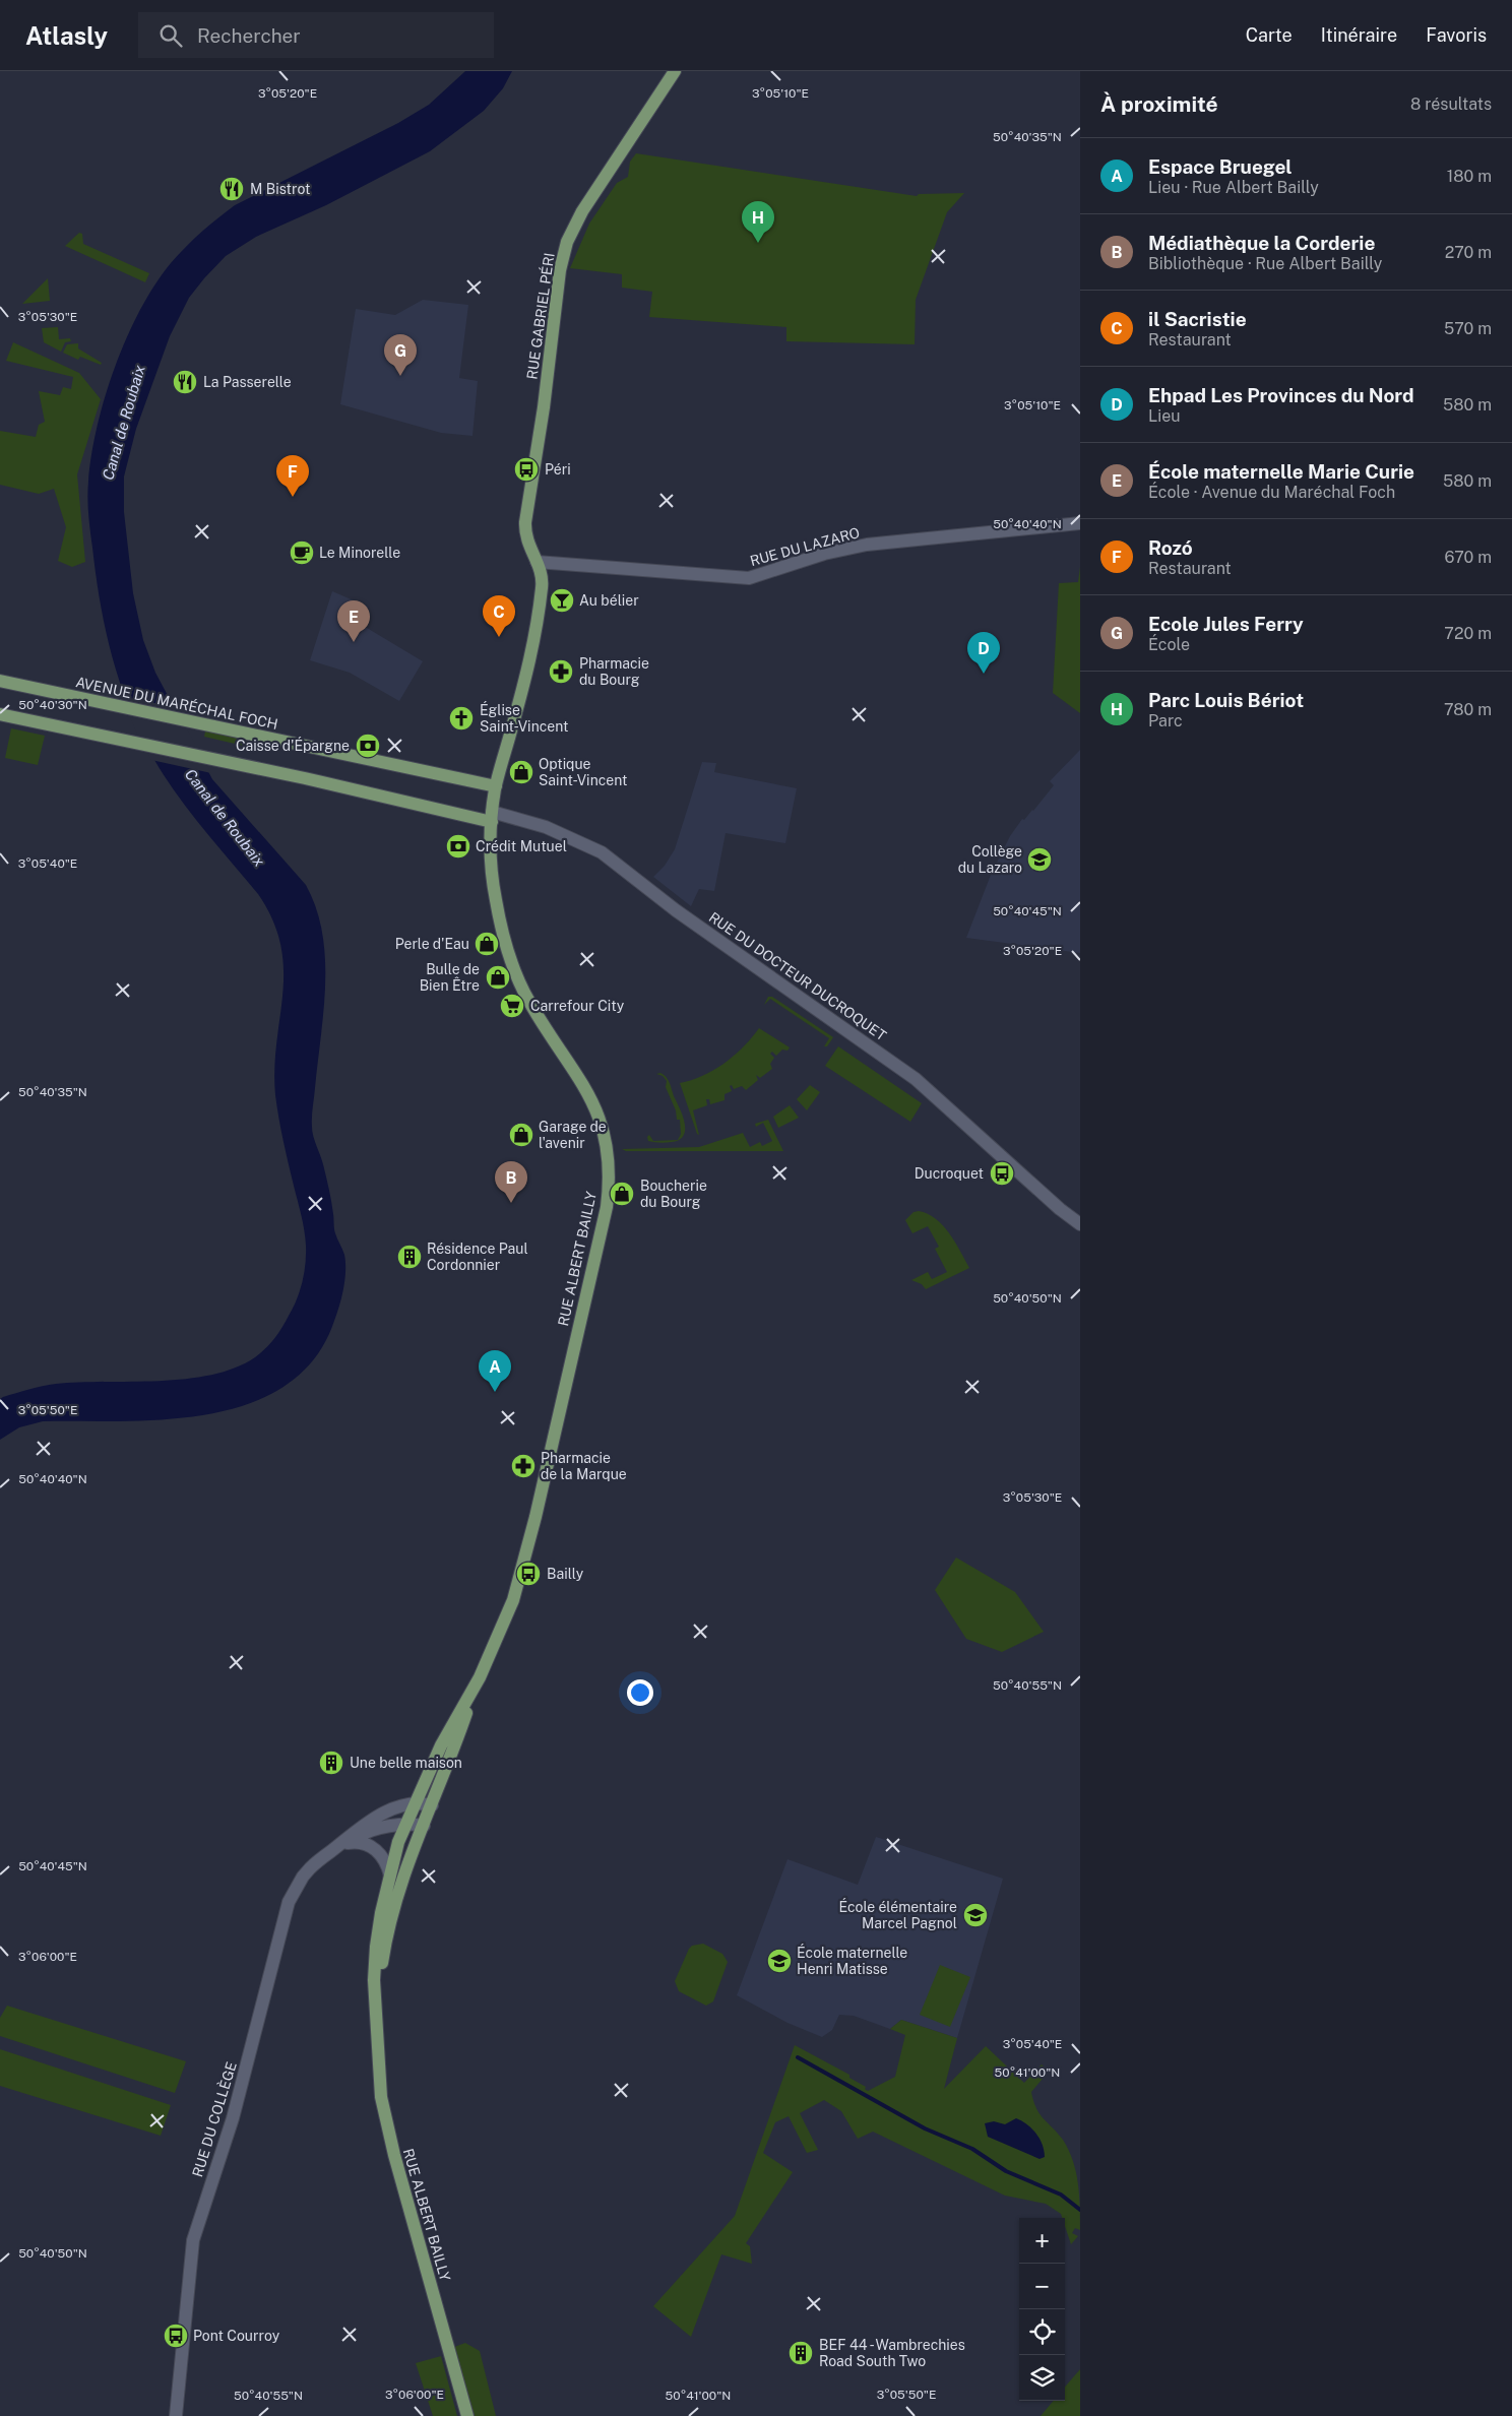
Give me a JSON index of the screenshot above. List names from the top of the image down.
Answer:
{
  "streets": {
    "main road": ["RUE GABRIEL PÉRI", "AVENUE DU MARÉCHAL FOCH", "RUE ALBERT BAILLY"],
    "street": ["RUE DU LAZARO", "RUE DU DOCTEUR DUCROQUET", "RUE DU COLLÈGE"]
  },
  "crossings": [
    ["RUE GABRIEL PÉRI", "RUE DU LAZARO"],
    ["RUE GABRIEL PÉRI", "AVENUE DU MARÉCHAL FOCH"],
    ["RUE GABRIEL PÉRI", "RUE ALBERT BAILLY"],
    ["AVENUE DU MARÉCHAL FOCH", "RUE ALBERT BAILLY"],
    ["RUE DU DOCTEUR DUCROQUET", "RUE ALBERT BAILLY"],
    ["RUE ALBERT BAILLY", "RUE DU COLLÈGE"]
  ],
  "water": ["Canal de Roubaix"],
  "places": {
    "restaurant": ["M Bistrot", "La Passerelle"],
    "bus stop": [
      "Péri",
      "Ducroquet",
      "Bailly",
      "Pont Courroy"
    ],
    "cafe": ["Le Minorelle"],
    "bar": ["Au bélier"],
    "pharmacy": ["Pharmacie du Bourg", "Pharmacie de la Marque"],
    "church": ["Église Saint-Vincent"],
    "bank": ["Caisse d'Épargne", "Crédit Mutuel"],
    "shop": [
      "Optique Saint-Vincent",
      "Perle d'Eau",
      "Bulle de Bien Être",
      "Garage de l'avenir",
      "Boucherie du Bourg"
    ],
    "school or university": ["Collège du Lazaro", "École élémentaire Marcel Pagnol", "École maternelle Henri Matisse"],
    "supermarket": ["Carrefour City"],
    "building": ["Résidence Paul Cordonnier", "Une belle maison", "BEF 44 - Wambrechies Road South Two"]
  },
  "page": {
    "header": "Atlasly",
    "search": "Rechercher",
    "nav": ["Carte", "Itinéraire", "Favoris"],
    "heading": ["À proximité", "8 résultats"],
    "list": [
      {
        "mark": "A",
        "name": "Espace Bruegel",
        "note": "Lieu · Rue Albert Bailly",
        "value": "180 m"
      },
      {
        "mark": "B",
        "name": "Médiathèque la Corderie",
        "note": "Bibliothèque · Rue Albert Bailly",
        "value": "270 m"
      },
      {
        "mark": "C",
        "name": "il Sacristie",
        "note": "Restaurant",
        "value": "570 m"
      },
      {
        "mark": "D",
        "name": "Ehpad Les Provinces du Nord",
        "note": "Lieu",
        "value": "580 m"
      },
      {
        "mark": "E",
        "name": "École maternelle Marie Curie",
        "note": "École · Avenue du Maréchal Foch",
        "value": "580 m"
      },
      {
        "mark": "F",
        "name": "Rozó",
        "note": "Restaurant",
        "value": "670 m"
      },
      {
        "mark": "G",
        "name": "Ecole Jules Ferry",
        "note": "École",
        "value": "720 m"
      },
      {
        "mark": "H",
        "name": "Parc Louis Bériot",
        "note": "Parc",
        "value": "780 m"
      }
    ],
    "pins": [
      "H",
      "G",
      "F",
      "C",
      "E",
      "D",
      "B",
      "A"
    ],
    "map_buttons": ["+", "−"]
  },
  "coordinates": [
    "3°05'20\"E",
    "3°05'10\"E",
    "50°40'35\"N",
    "3°05'30\"E",
    "50°40'40\"N",
    "50°40'30\"N",
    "3°05'40\"E",
    "50°40'45\"N",
    "50°40'50\"N",
    "3°05'50\"E",
    "50°40'55\"N",
    "3°06'00\"E",
    "50°41'00\"N"
  ]
}
